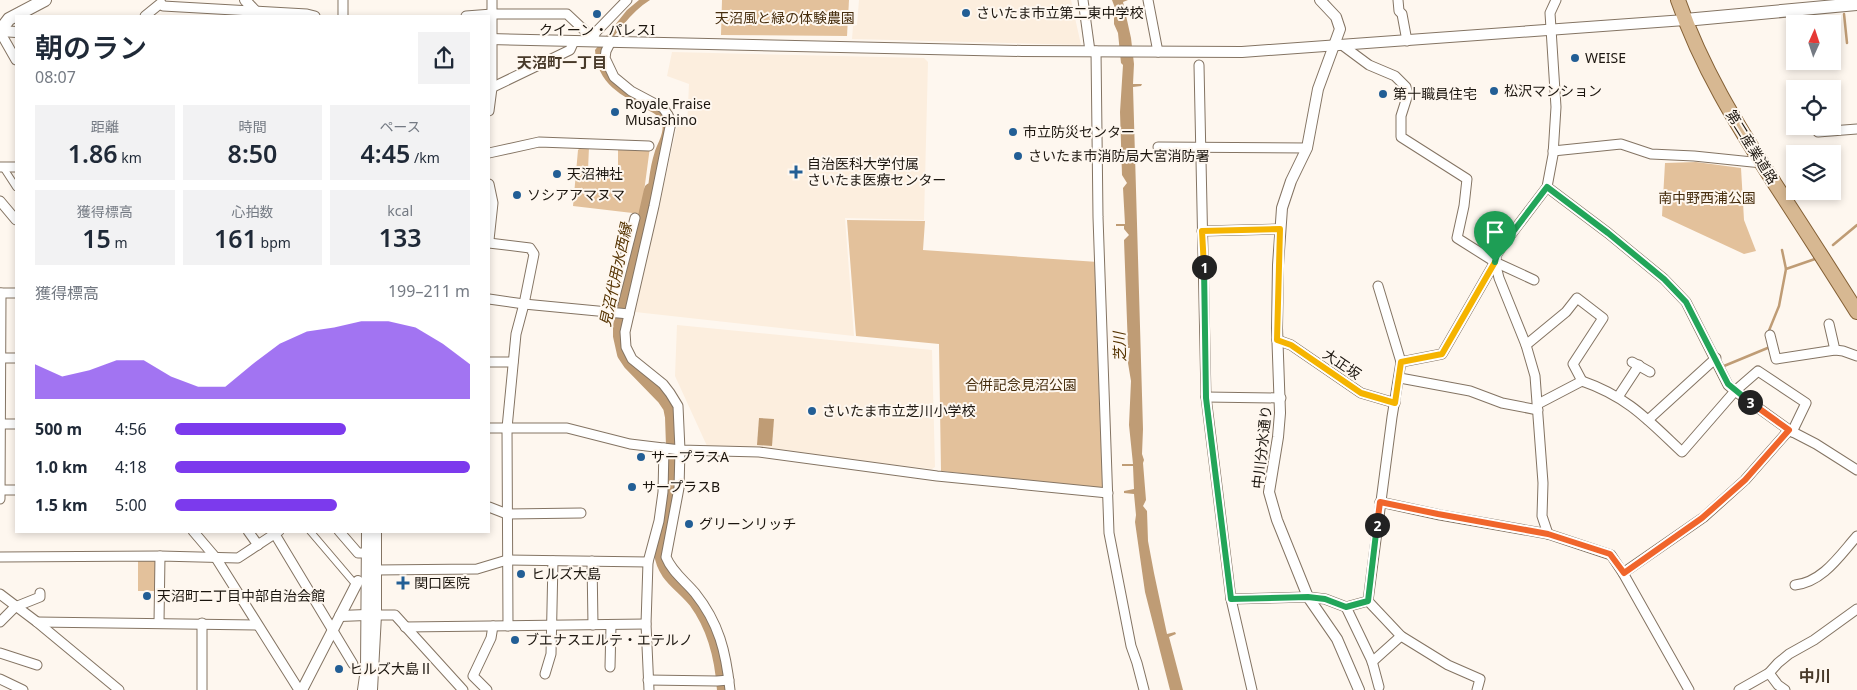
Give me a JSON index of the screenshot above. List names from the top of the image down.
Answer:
{
  "streets": {
    "main road": ["第二産業道路"],
    "street": ["大正坂", "中川分水通り"]
  },
  "crossings": [
    ["大正坂", "中川分水通り"]
  ],
  "districts": ["天沼町一丁目", "中川"],
  "water": ["見沼代用水西縁", "芝川"],
  "parks": ["天沼風と緑の体験農園", "南中野西浦公園", "合併記念見沼公園"],
  "places": {
    "other": [
      "さいたま市立第二東中学校",
      "クイーン・パレスI",
      "WEISE",
      "松沢マンション",
      "第十職員住宅",
      "Royale Fraise Musashino",
      "市立防災センター",
      "さいたま市消防局大宮消防署",
      "天沼神社",
      "ソシアアマヌマ",
      "さいたま市立芝川小学校",
      "サープラスA",
      "サープラスB",
      "グリーンリッチ",
      "ヒルズ大島",
      "天沼町二丁目中部自治会館",
      "ブエナスエルテ・エテルノ",
      "ヒルズ大島Ⅱ"
    ],
    "health": ["自治医科大学付属 さいたま医療センター", "関口医院"]
  },
  "north": "top",
  "page": {
    "heading": ["朝のラン", "08:07"],
    "stats": [
      ["距離", "1.86 km"],
      ["時間", "8:50"],
      ["ペース", "4:45 /km"],
      ["獲得標高", "15 m"],
      ["心拍数", "161 bpm"],
      ["kcal", "133"]
    ],
    "pins": ["1", "3", "2"],
    "chart": ["獲得標高", "199–211 m"],
    "list": [
      {
        "name": "500 m",
        "note": "4:56"
      },
      {
        "name": "1.0 km",
        "note": "4:18"
      },
      {
        "name": "1.5 km",
        "note": "5:00"
      }
    ]
  }
}
